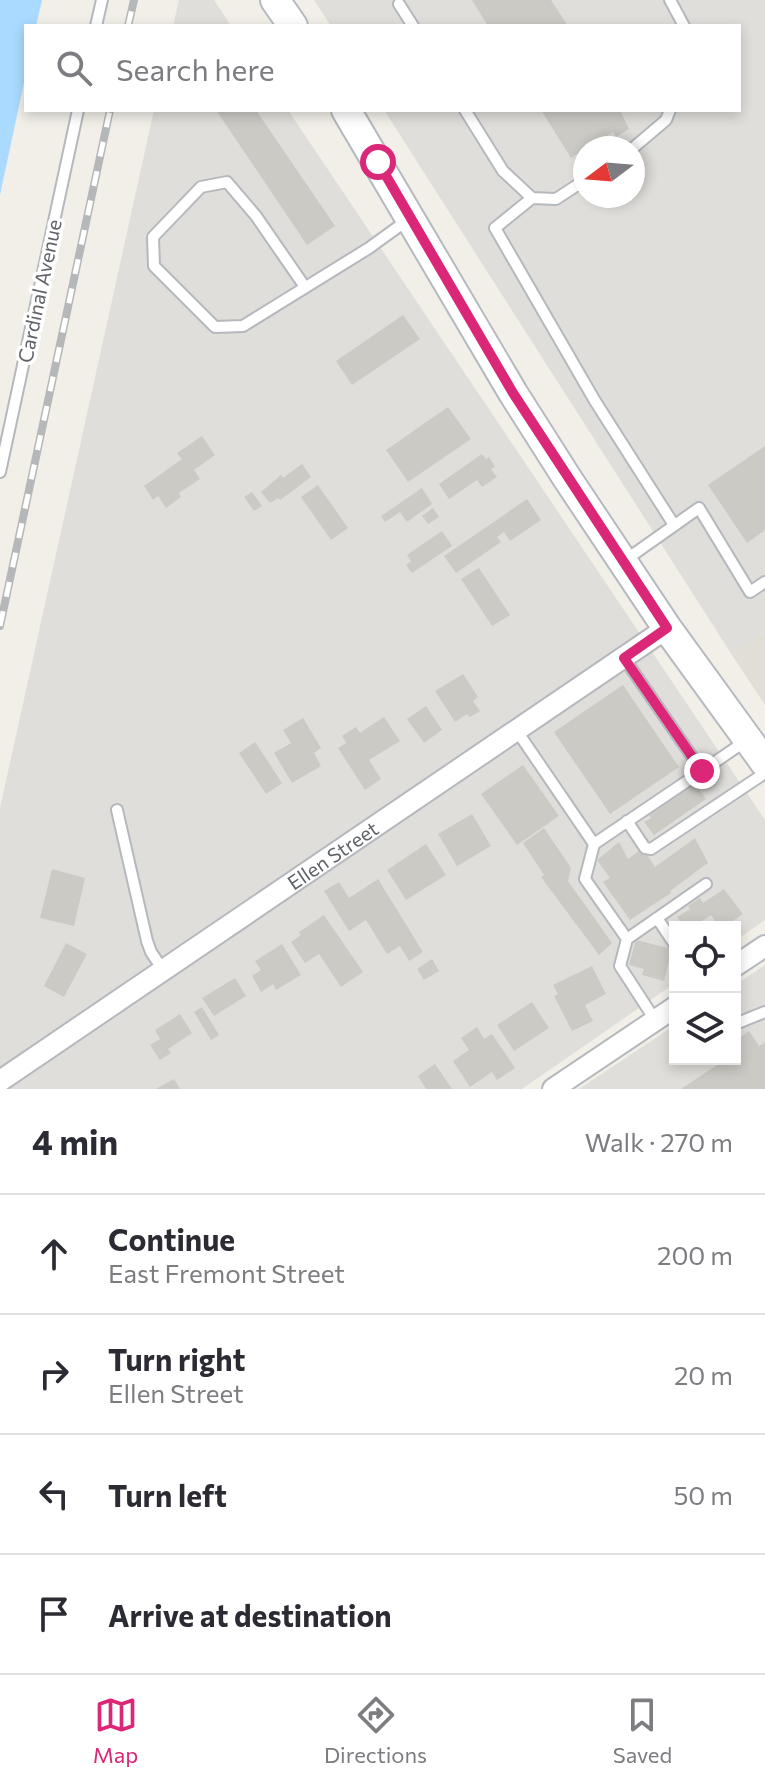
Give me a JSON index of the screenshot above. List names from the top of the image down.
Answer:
{
  "streets": {
    "street": ["Ellen Street"],
    "lane": ["Cardinal Avenue"]
  },
  "north": "left",
  "page": {
    "search": "Search here",
    "heading": ["4 min", "Walk · 270 m"],
    "list": [
      ["Continue", "East Fremont Street", "200 m"],
      ["Turn right", "Ellen Street", "20 m"],
      ["Turn left", "50 m"],
      "Arrive at destination"
    ],
    "nav": ["Map", "Directions", "Saved"]
  }
}
